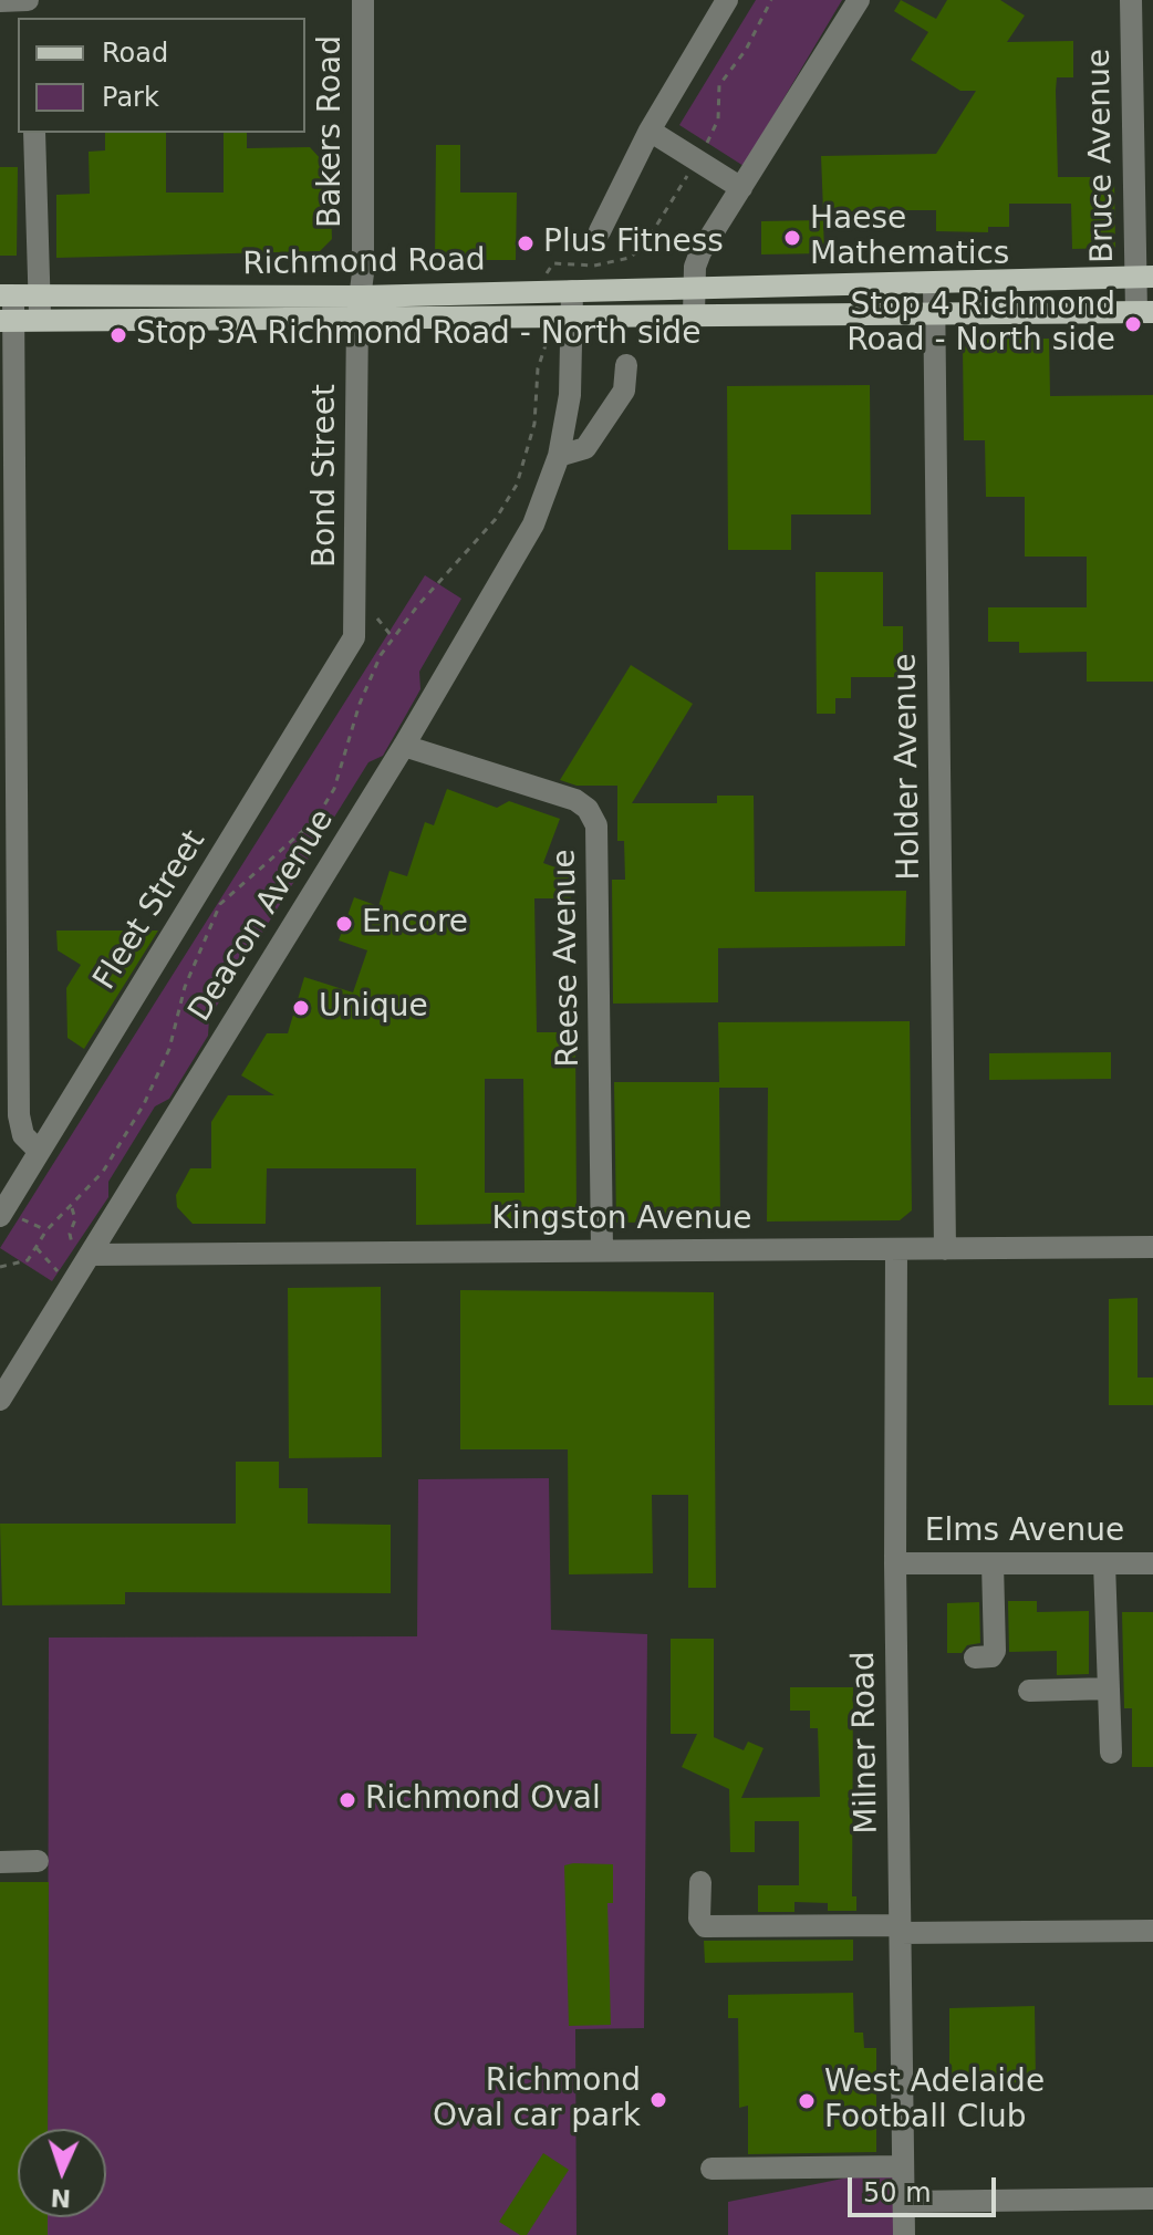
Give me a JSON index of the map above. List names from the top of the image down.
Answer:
{
  "streets": {
    "main road": ["Richmond Road"],
    "street": [
      "Bakers Road",
      "Bruce Avenue",
      "Bond Street",
      "Holder Avenue",
      "Fleet Street",
      "Deacon Avenue",
      "Reese Avenue",
      "Kingston Avenue",
      "Elms Avenue",
      "Milner Road"
    ]
  },
  "crossings": [
    ["Bakers Road", "Richmond Road"],
    ["Bakers Road", "Bond Street"],
    ["Bruce Avenue", "Richmond Road"],
    ["Richmond Road", "Bond Street"],
    ["Richmond Road", "Holder Avenue"],
    ["Richmond Road", "Deacon Avenue"],
    ["Bond Street", "Fleet Street"],
    ["Holder Avenue", "Kingston Avenue"],
    ["Deacon Avenue", "Reese Avenue"],
    ["Deacon Avenue", "Kingston Avenue"],
    ["Reese Avenue", "Kingston Avenue"],
    ["Kingston Avenue", "Milner Road"],
    ["Elms Avenue", "Milner Road"]
  ],
  "places": [
    "Haese Mathematics",
    "Plus Fitness",
    "Stop 4 Richmond Road - North side",
    "Stop 3A Richmond Road - North side",
    "Encore",
    "Unique",
    "Richmond Oval",
    "Richmond Oval car park",
    "West Adelaide Football Club"
  ],
  "legend": ["Road", "Park"],
  "scale_bar": "50 m",
  "north": "bottom"
}
